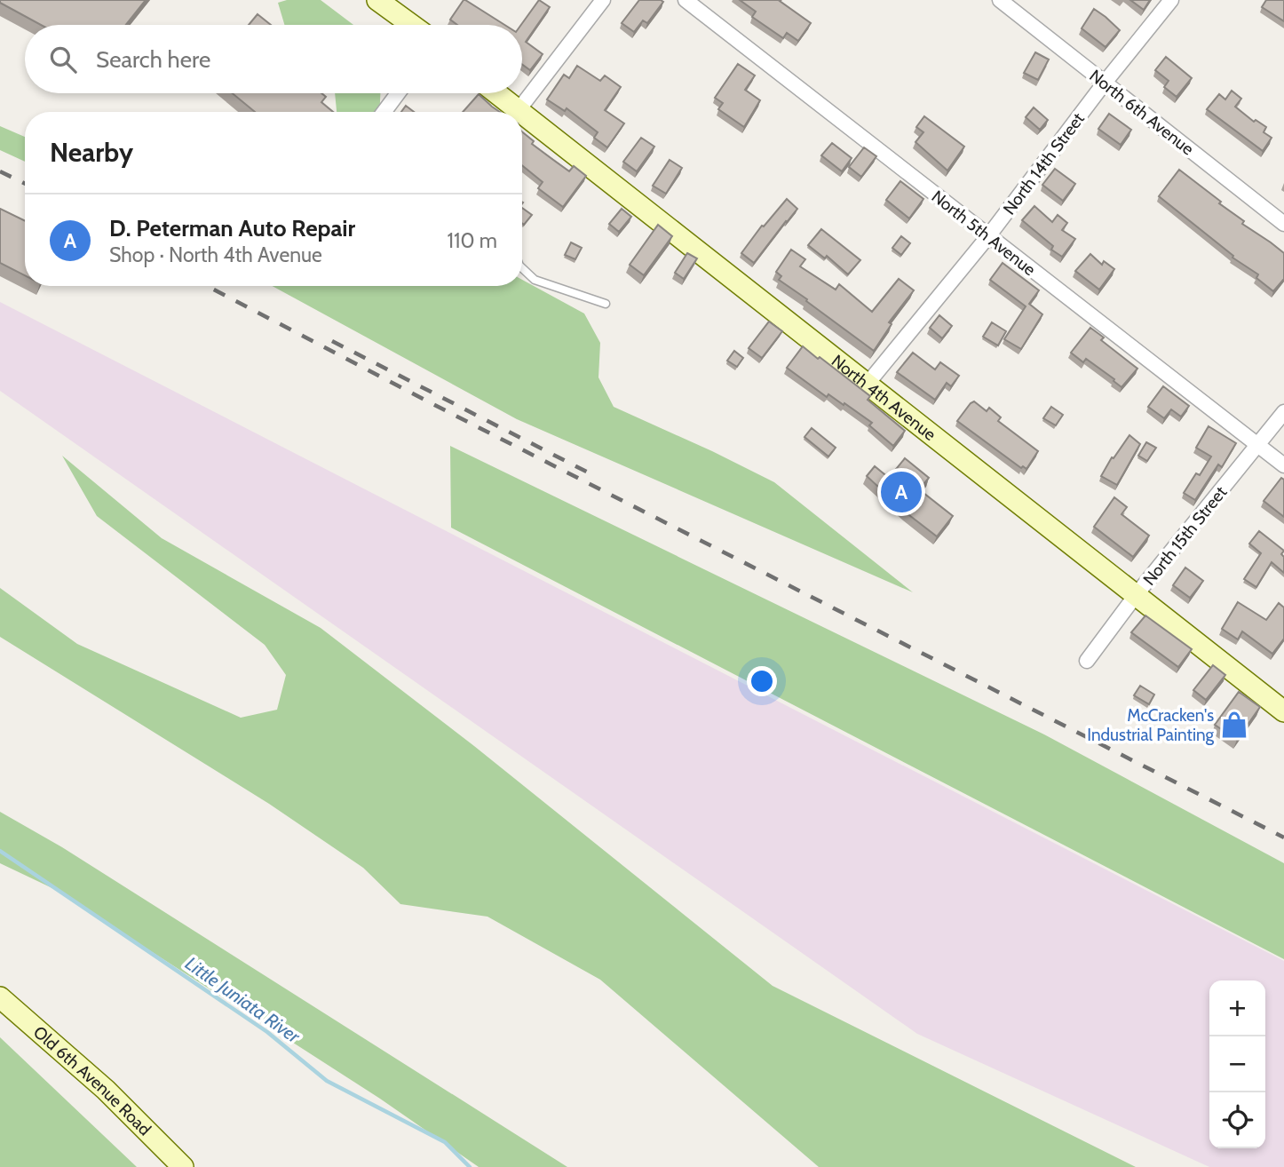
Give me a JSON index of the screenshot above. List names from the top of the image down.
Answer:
{
  "streets": {
    "main road": ["North 4th Avenue", "Old 6th Avenue Road"],
    "street": [
      "North 6th Avenue",
      "North 14th Street",
      "North 5th Avenue",
      "North 15th Street"
    ]
  },
  "crossings": [
    ["North 6th Avenue", "North 14th Street"],
    ["North 14th Street", "North 5th Avenue"],
    ["North 14th Street", "North 4th Avenue"],
    ["North 5th Avenue", "North 15th Street"],
    ["North 4th Avenue", "North 15th Street"]
  ],
  "water": ["Little Juniata River"],
  "places": {
    "shop": ["McCracken's Industrial Painting"]
  },
  "page": {
    "search": "Search here",
    "heading": "Nearby",
    "list": [
      {
        "mark": "A",
        "name": "D. Peterman Auto Repair",
        "note": "Shop · North 4th Avenue",
        "value": "110 m"
      }
    ],
    "pins": "A",
    "map_buttons": ["+", "−"]
  }
}
